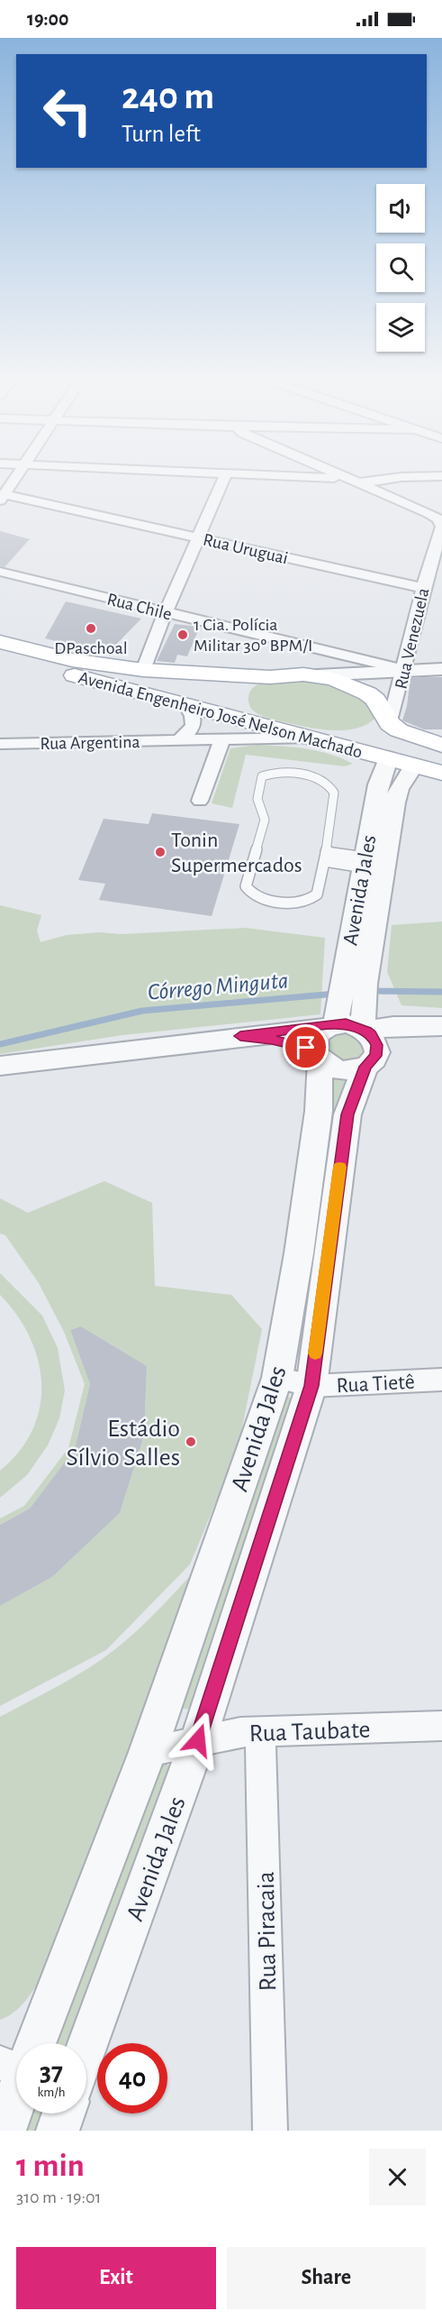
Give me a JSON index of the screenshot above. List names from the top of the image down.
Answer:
{
  "streets": {
    "main road": ["Avenida Engenheiro José Nelson Machado"],
    "street": [
      "Rua Uruguai",
      "Rua Chile",
      "Rua Venezuela",
      "Rua Argentina",
      "Avenida Jales",
      "Rua Tietê",
      "Rua Taubate",
      "Rua Piracaia"
    ]
  },
  "crossings": [
    ["Rua Uruguai", "Rua Venezuela"],
    ["Rua Chile", "Rua Venezuela"],
    ["Rua Venezuela", "Avenida Engenheiro José Nelson Machado"],
    ["Avenida Engenheiro José Nelson Machado", "Rua Argentina"],
    ["Avenida Engenheiro José Nelson Machado", "Avenida Jales"],
    ["Avenida Jales", "Rua Tietê"],
    ["Avenida Jales", "Rua Taubate"],
    ["Rua Taubate", "Rua Piracaia"]
  ],
  "water": ["Córrego Minguta"],
  "places": [
    "DPaschoal",
    "1 Cia. Polícia Militar 30º BPM/I",
    "Tonin Supermercados",
    "Estádio Sílvio Salles"
  ],
  "page": {
    "status": "19:00",
    "turn": ["240 m", "Turn left"],
    "speed": "37 km/h",
    "limit": "40",
    "heading": ["1 min", "310 m · 19:01"],
    "buttons": ["Exit", "Share"]
  }
}
